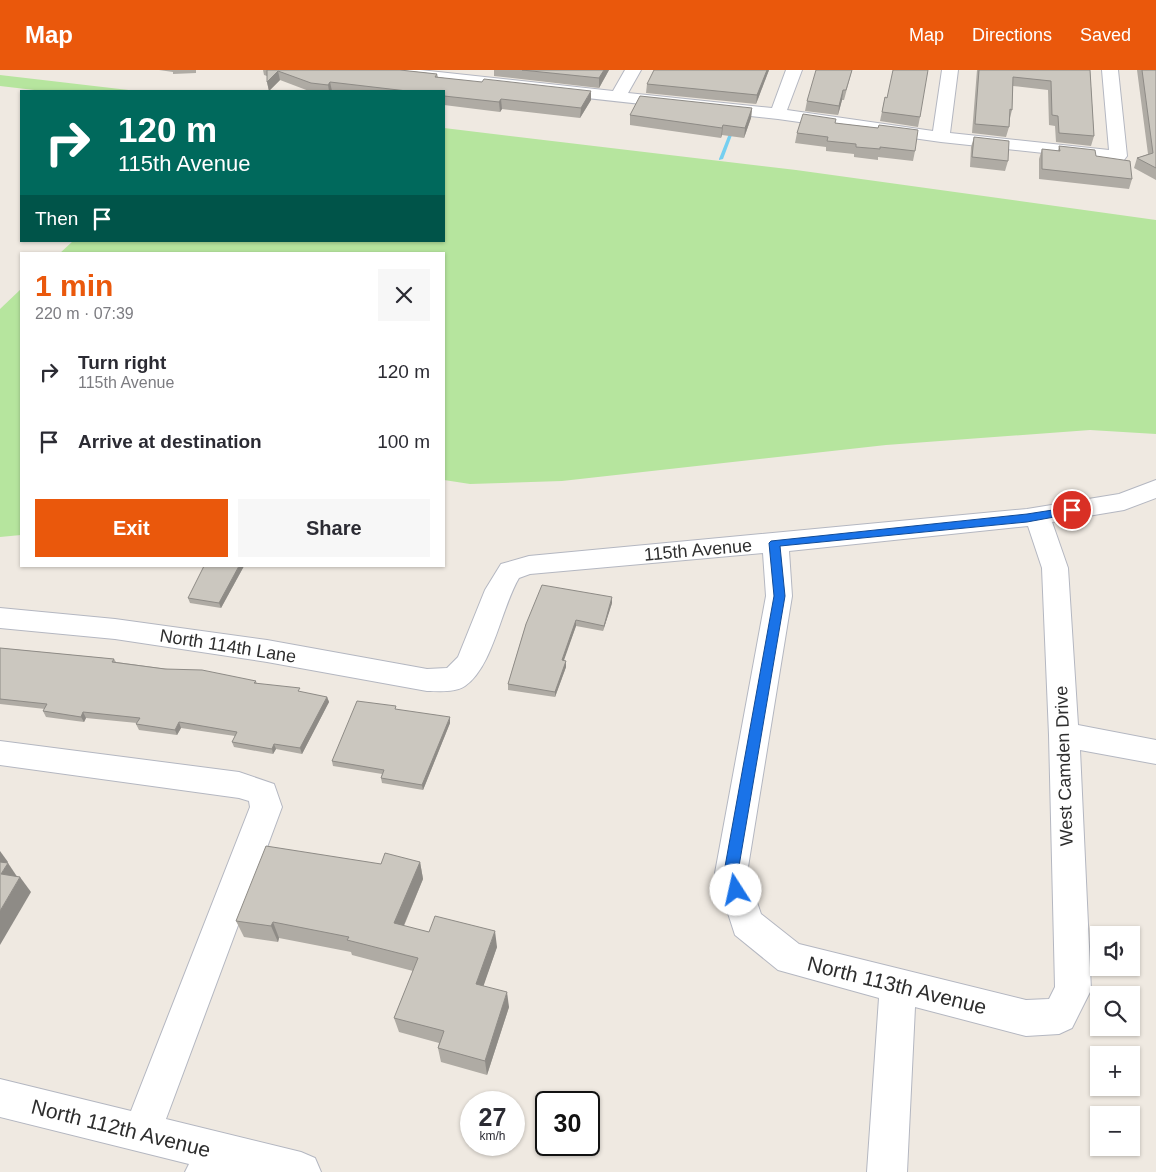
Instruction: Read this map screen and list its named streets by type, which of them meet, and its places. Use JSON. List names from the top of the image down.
{
  "streets": {
    "street": [
      "115th Avenue",
      "North 114th Lane",
      "West Camden Drive",
      "North 113th Avenue",
      "North 112th Avenue"
    ]
  },
  "crossings": [
    ["115th Avenue", "North 114th Lane"],
    ["115th Avenue", "West Camden Drive"],
    ["115th Avenue", "North 113th Avenue"],
    ["West Camden Drive", "North 113th Avenue"]
  ],
  "page": {
    "header": "Map",
    "nav": ["Map", "Directions", "Saved"],
    "turn": ["120 m", "115th Avenue"],
    "then": "Then",
    "heading": ["1 min", "220 m · 07:39"],
    "list": [
      {
        "name": "Turn right",
        "note": "115th Avenue",
        "value": "120 m"
      },
      {
        "name": "Arrive at destination",
        "value": "100 m"
      }
    ],
    "buttons": ["Exit", "Share"],
    "map_buttons": ["+", "−"],
    "speed": "27 km/h",
    "limit": "30"
  }
}
